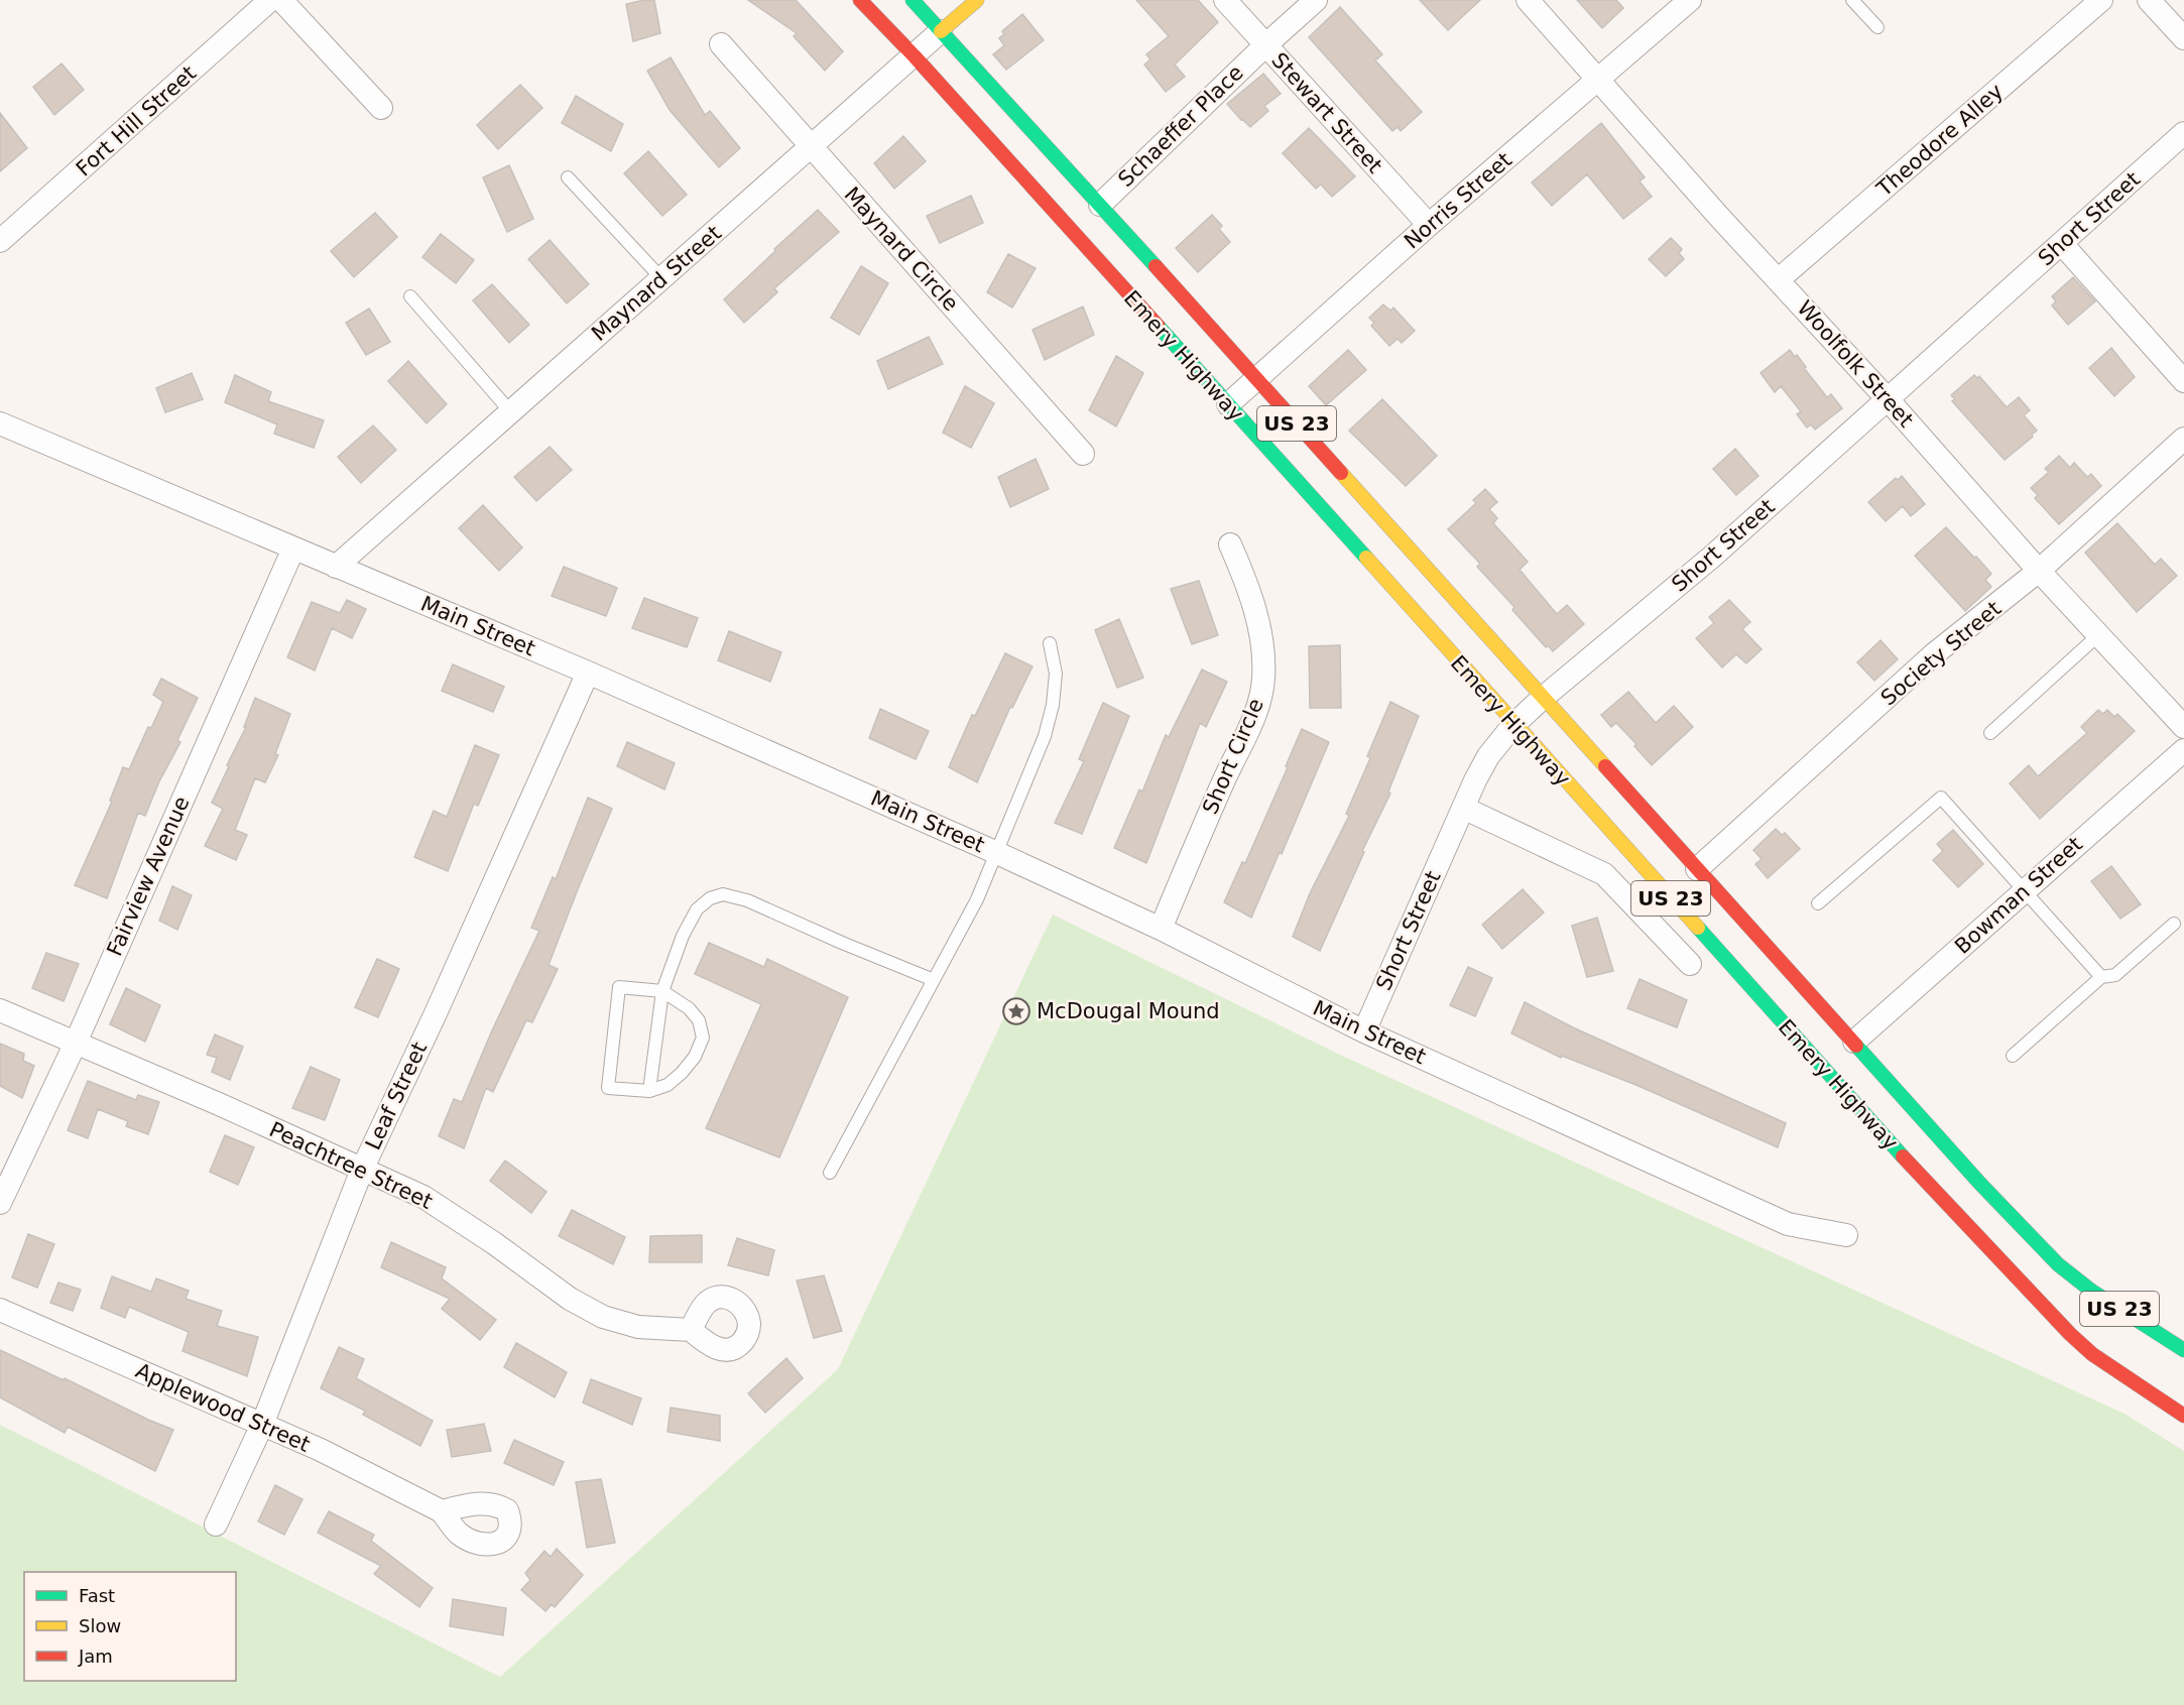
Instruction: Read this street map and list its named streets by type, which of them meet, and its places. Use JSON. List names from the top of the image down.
{
  "streets": {
    "main road": ["Maynard Street", "Emery Highway", "US 23"],
    "street": [
      "Stewart Street",
      "Fort Hill Street",
      "Schaeffer Place",
      "Theodore Alley",
      "Norris Street",
      "Short Street",
      "Maynard Circle",
      "Woolfolk Street",
      "Main Street",
      "Society Street",
      "Short Circle",
      "Fairview Avenue",
      "Bowman Street",
      "Leaf Street",
      "Peachtree Street",
      "Applewood Street"
    ]
  },
  "crossings": [
    ["Stewart Street", "Schaeffer Place"],
    ["Stewart Street", "Norris Street"],
    ["Schaeffer Place", "Emery Highway"],
    ["Theodore Alley", "Woolfolk Street"],
    ["Norris Street", "Emery Highway"],
    ["Norris Street", "Woolfolk Street"],
    ["Short Street", "Emery Highway"],
    ["Short Street", "Woolfolk Street"],
    ["Short Street", "Main Street"],
    ["Maynard Circle", "Maynard Street"],
    ["Maynard Street", "Emery Highway"],
    ["Maynard Street", "Main Street"],
    ["Emery Highway", "Society Street"],
    ["Emery Highway", "Bowman Street"],
    ["Woolfolk Street", "Society Street"],
    ["Main Street", "Short Circle"],
    ["Main Street", "Fairview Avenue"],
    ["Main Street", "Leaf Street"],
    ["Fairview Avenue", "Peachtree Street"],
    ["Leaf Street", "Peachtree Street"],
    ["Leaf Street", "Applewood Street"]
  ],
  "places": {
    "place": ["McDougal Mound"]
  },
  "legend": ["Fast", "Slow", "Jam"]
}
